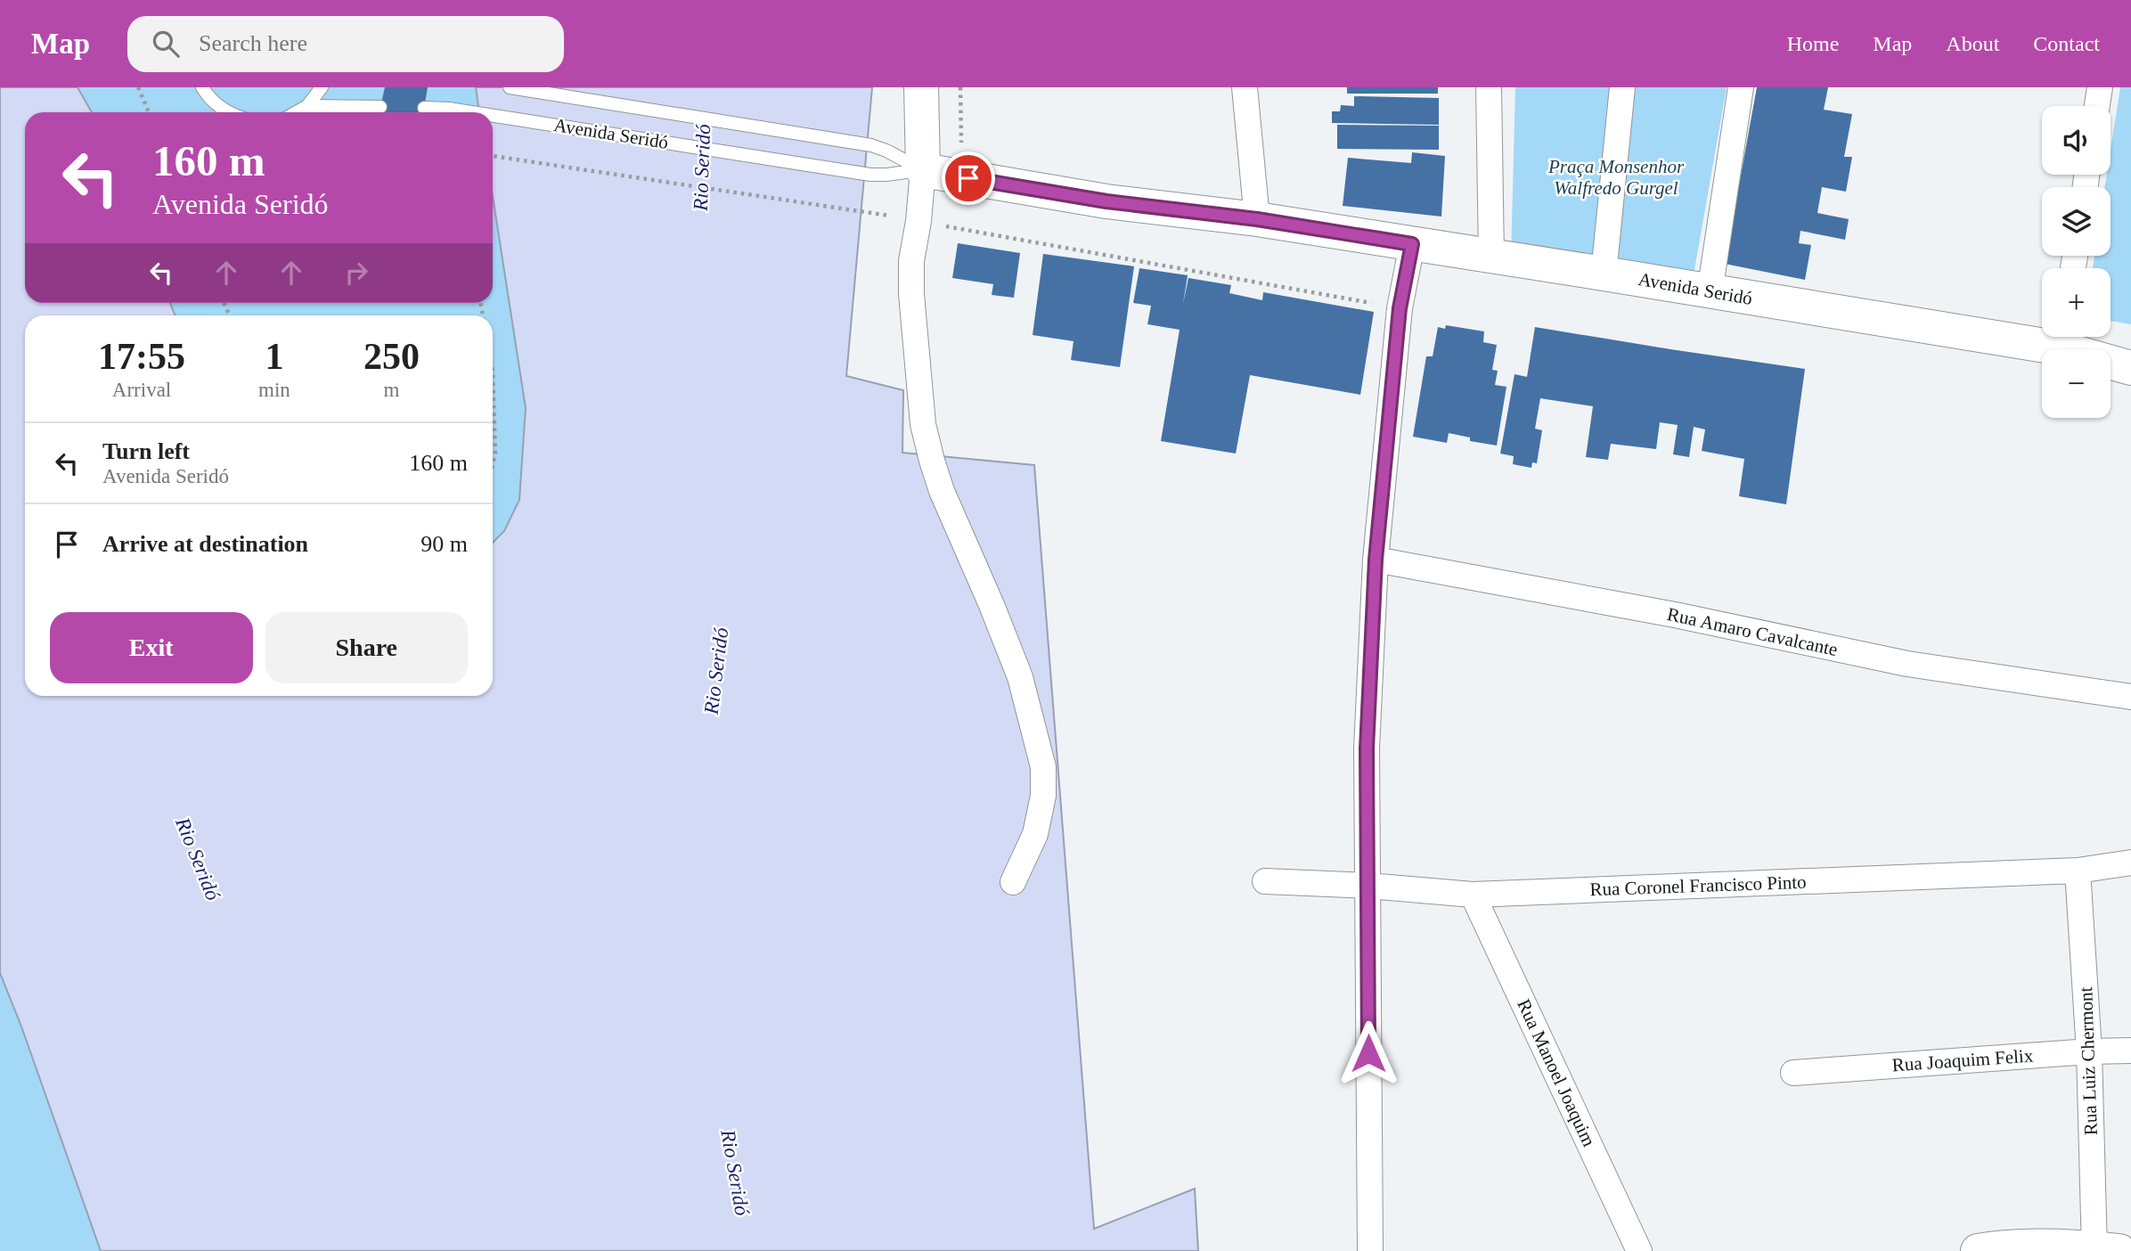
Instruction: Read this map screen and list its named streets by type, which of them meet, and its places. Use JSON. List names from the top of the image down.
{
  "streets": {
    "main road": ["Avenida Seridó"],
    "street": [
      "Rua Amaro Cavalcante",
      "Rua Coronel Francisco Pinto",
      "Rua Joaquim Felix",
      "Rua Luiz Chermont",
      "Rua Manoel Joaquim"
    ]
  },
  "crossings": [
    ["Rua Coronel Francisco Pinto", "Rua Luiz Chermont"],
    ["Rua Coronel Francisco Pinto", "Rua Manoel Joaquim"],
    ["Rua Joaquim Felix", "Rua Luiz Chermont"]
  ],
  "water": ["Rio Seridó"],
  "parks": ["Praça Monsenhor Walfredo Gurgel"],
  "page": {
    "header": "Map",
    "search": "Search here",
    "nav": [
      "Home",
      "Map",
      "About",
      "Contact"
    ],
    "map_buttons": ["+", "−"],
    "turn": ["160 m", "Avenida Seridó"],
    "eta": [
      "17:55",
      "Arrival",
      "1",
      "min",
      "250",
      "m"
    ],
    "list": [
      {
        "name": "Turn left",
        "note": "Avenida Seridó",
        "value": "160 m"
      },
      {
        "name": "Arrive at destination",
        "value": "90 m"
      }
    ],
    "buttons": ["Exit", "Share"]
  }
}
